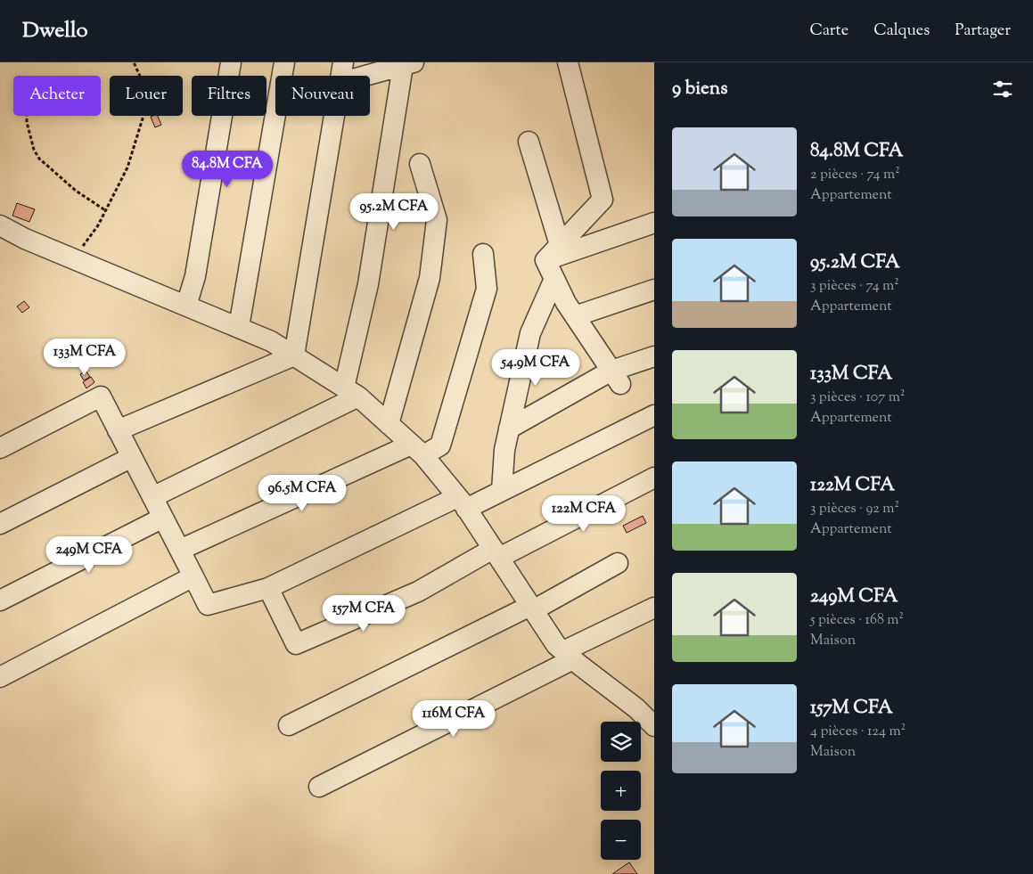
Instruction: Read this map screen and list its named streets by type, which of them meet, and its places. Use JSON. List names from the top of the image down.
{
  "page": {
    "header": "Dwello",
    "nav": ["Carte", "Calques", "Partager"],
    "heading": "9 biens",
    "chip": [
      "Acheter",
      "Louer",
      "Filtres",
      "Nouveau"
    ],
    "list": [
      {
        "name": "84.8M CFA",
        "note": "2 pièces · 74 m² · Appartement"
      },
      {
        "name": "95.2M CFA",
        "note": "3 pièces · 74 m² · Appartement"
      },
      {
        "name": "133M CFA",
        "note": "3 pièces · 107 m² · Appartement"
      },
      {
        "name": "122M CFA",
        "note": "3 pièces · 92 m² · Appartement"
      },
      {
        "name": "249M CFA",
        "note": "5 pièces · 168 m² · Maison"
      },
      {
        "name": "157M CFA",
        "note": "4 pièces · 124 m² · Maison"
      }
    ],
    "price": [
      "84.8M CFA",
      "95.2M CFA",
      "133M CFA",
      "54.9M CFA",
      "96.5M CFA",
      "122M CFA",
      "249M CFA",
      "157M CFA",
      "116M CFA"
    ],
    "map_buttons": ["+", "−"]
  }
}
